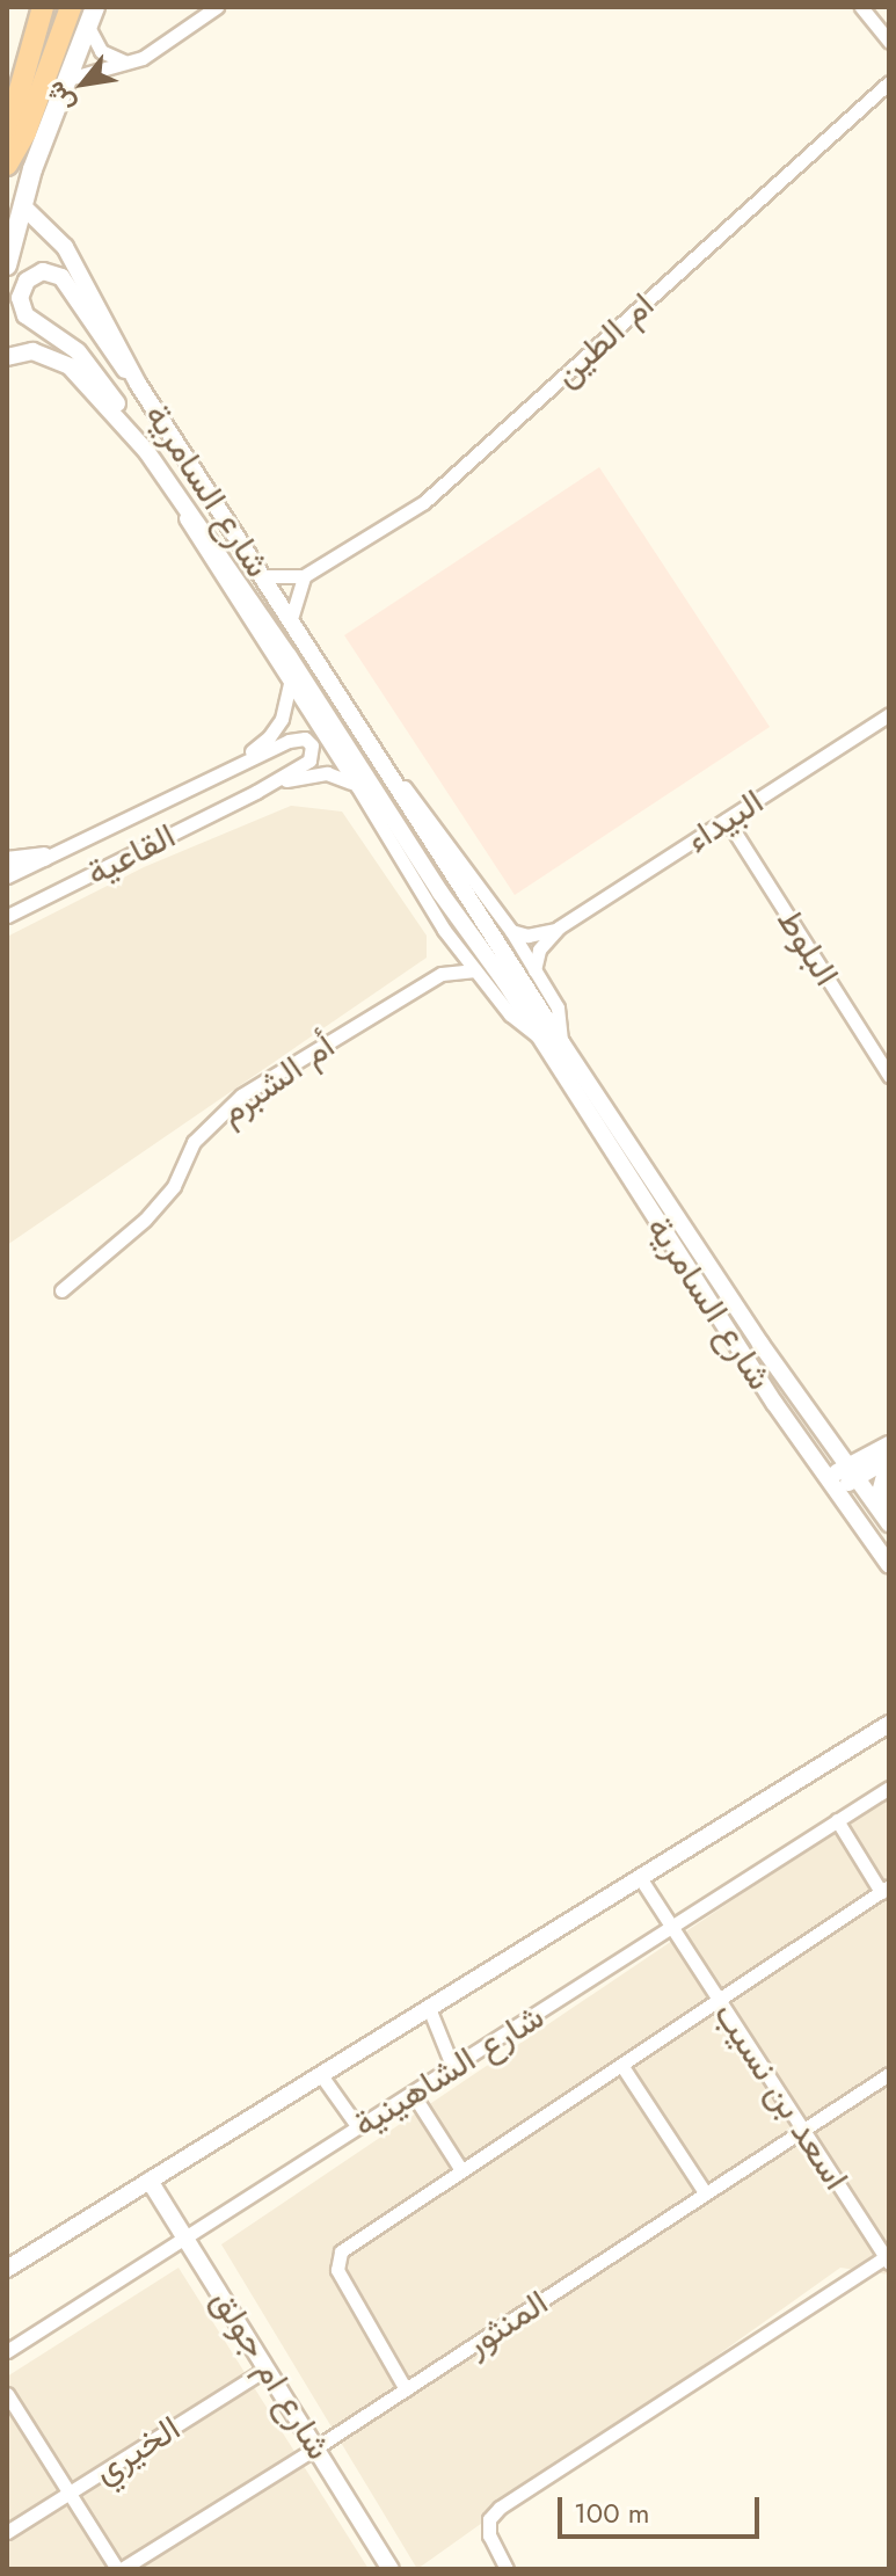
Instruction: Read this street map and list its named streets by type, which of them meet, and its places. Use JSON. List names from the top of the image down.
{
  "streets": {
    "street": [
      "ام الطين",
      "شارع السامرية",
      "البيداء",
      "القاعية",
      "البلوط",
      "أم الشبرم",
      "شارع الشاهينية",
      "اسعد بن نسيب",
      "المنثور",
      "شارع ام جولق",
      "الخيري"
    ]
  },
  "crossings": [
    ["شارع السامرية", "البيداء"],
    ["شارع السامرية", "القاعية"],
    ["شارع السامرية", "أم الشبرم"],
    ["البيداء", "البلوط"],
    ["شارع الشاهينية", "اسعد بن نسيب"],
    ["شارع الشاهينية", "شارع ام جولق"],
    ["اسعد بن نسيب", "المنثور"],
    ["المنثور", "شارع ام جولق"],
    ["شارع ام جولق", "الخيري"]
  ],
  "scale_bar": "100 m",
  "north": "bottom left"
}
